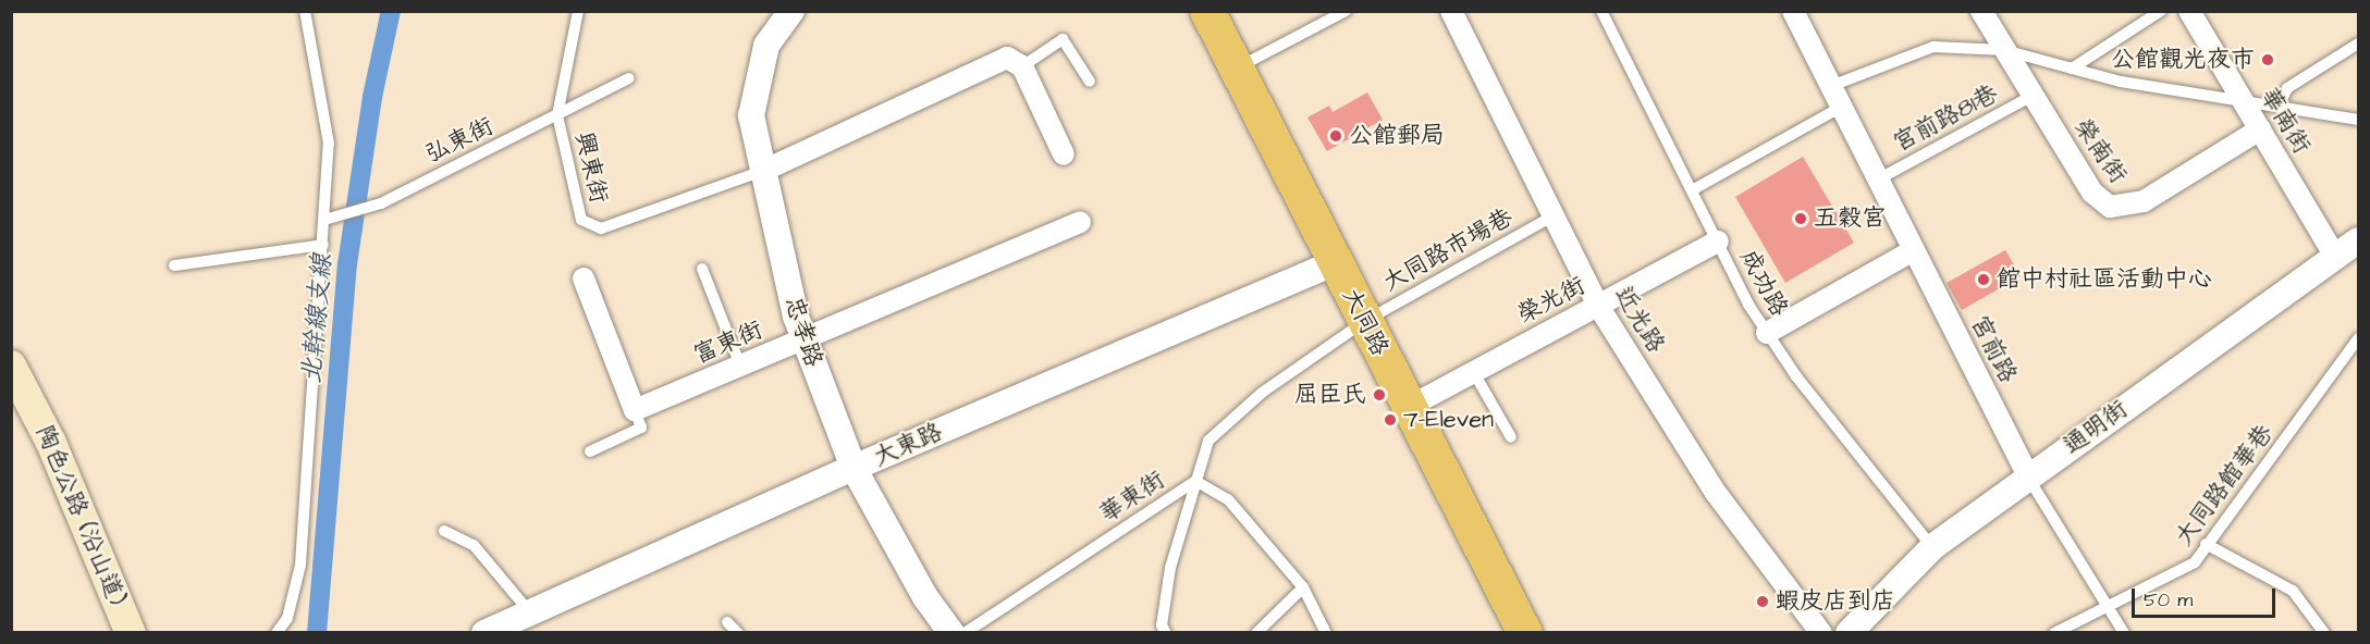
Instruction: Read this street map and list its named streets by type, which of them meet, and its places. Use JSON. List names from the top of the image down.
{
  "streets": {
    "main road": ["大同路", "陶色公路 (沿山道)"],
    "street": [
      "華南街",
      "榮南街",
      "榮光街",
      "近光路",
      "忠孝路",
      "富東街",
      "宮前路",
      "通明街",
      "大東路"
    ],
    "lane": [
      "宮前路81巷",
      "弘東街",
      "興東街",
      "大同路市場巷",
      "成功路",
      "大同路館華巷",
      "華東街"
    ]
  },
  "crossings": [
    ["宮前路81巷", "榮南街"],
    ["宮前路81巷", "宮前路"],
    ["華南街", "榮南街"],
    ["華南街", "通明街"],
    ["弘東街", "興東街"],
    ["興東街", "忠孝路"],
    ["大同路市場巷", "近光路"],
    ["大同路市場巷", "大同路"],
    ["大同路市場巷", "華東街"],
    ["成功路", "榮光街"],
    ["成功路", "通明街"],
    ["榮光街", "近光路"],
    ["榮光街", "大同路"],
    ["大同路", "大東路"],
    ["忠孝路", "富東街"],
    ["忠孝路", "大東路"],
    ["宮前路", "通明街"],
    ["宮前路", "大同路館華巷"]
  ],
  "water": ["北幹線支線"],
  "places": [
    "公館觀光夜市",
    "公館郵局",
    "五穀宮",
    "館中村社區活動中心",
    "屈臣氏",
    "7-Eleven",
    "蝦皮店到店"
  ],
  "scale_bar": "50 m"
}
